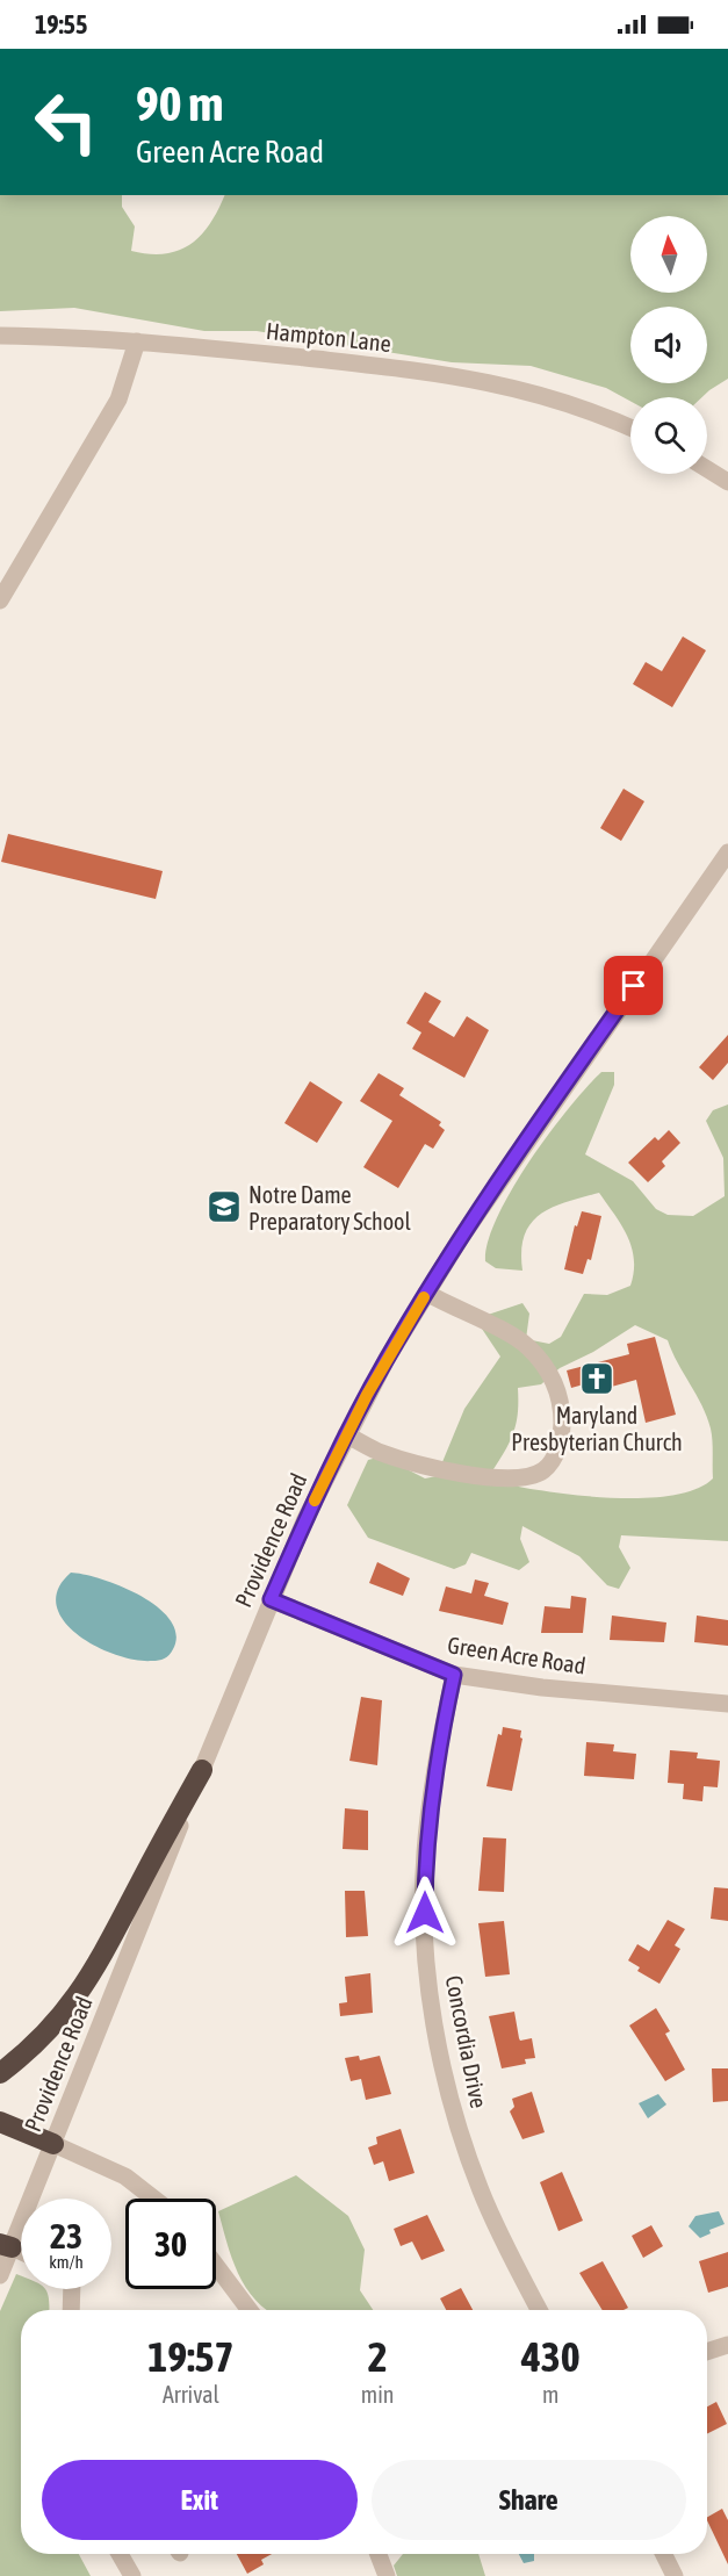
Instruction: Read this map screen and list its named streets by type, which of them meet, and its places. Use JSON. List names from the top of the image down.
{
  "streets": {
    "street": [
      "Hampton Lane",
      "Providence Road",
      "Green Acre Road",
      "Concordia Drive"
    ]
  },
  "crossings": [
    ["Providence Road", "Green Acre Road"],
    ["Green Acre Road", "Concordia Drive"]
  ],
  "places": {
    "school or university": ["Notre Dame Preparatory School"],
    "church": ["Maryland Presbyterian Church"]
  },
  "north": "top",
  "page": {
    "status": "19:55",
    "turn": ["90 m", "Green Acre Road"],
    "speed": "23 km/h",
    "limit": "30",
    "eta": [
      "19:57",
      "Arrival",
      "2",
      "min",
      "430",
      "m"
    ],
    "buttons": ["Exit", "Share"]
  }
}
